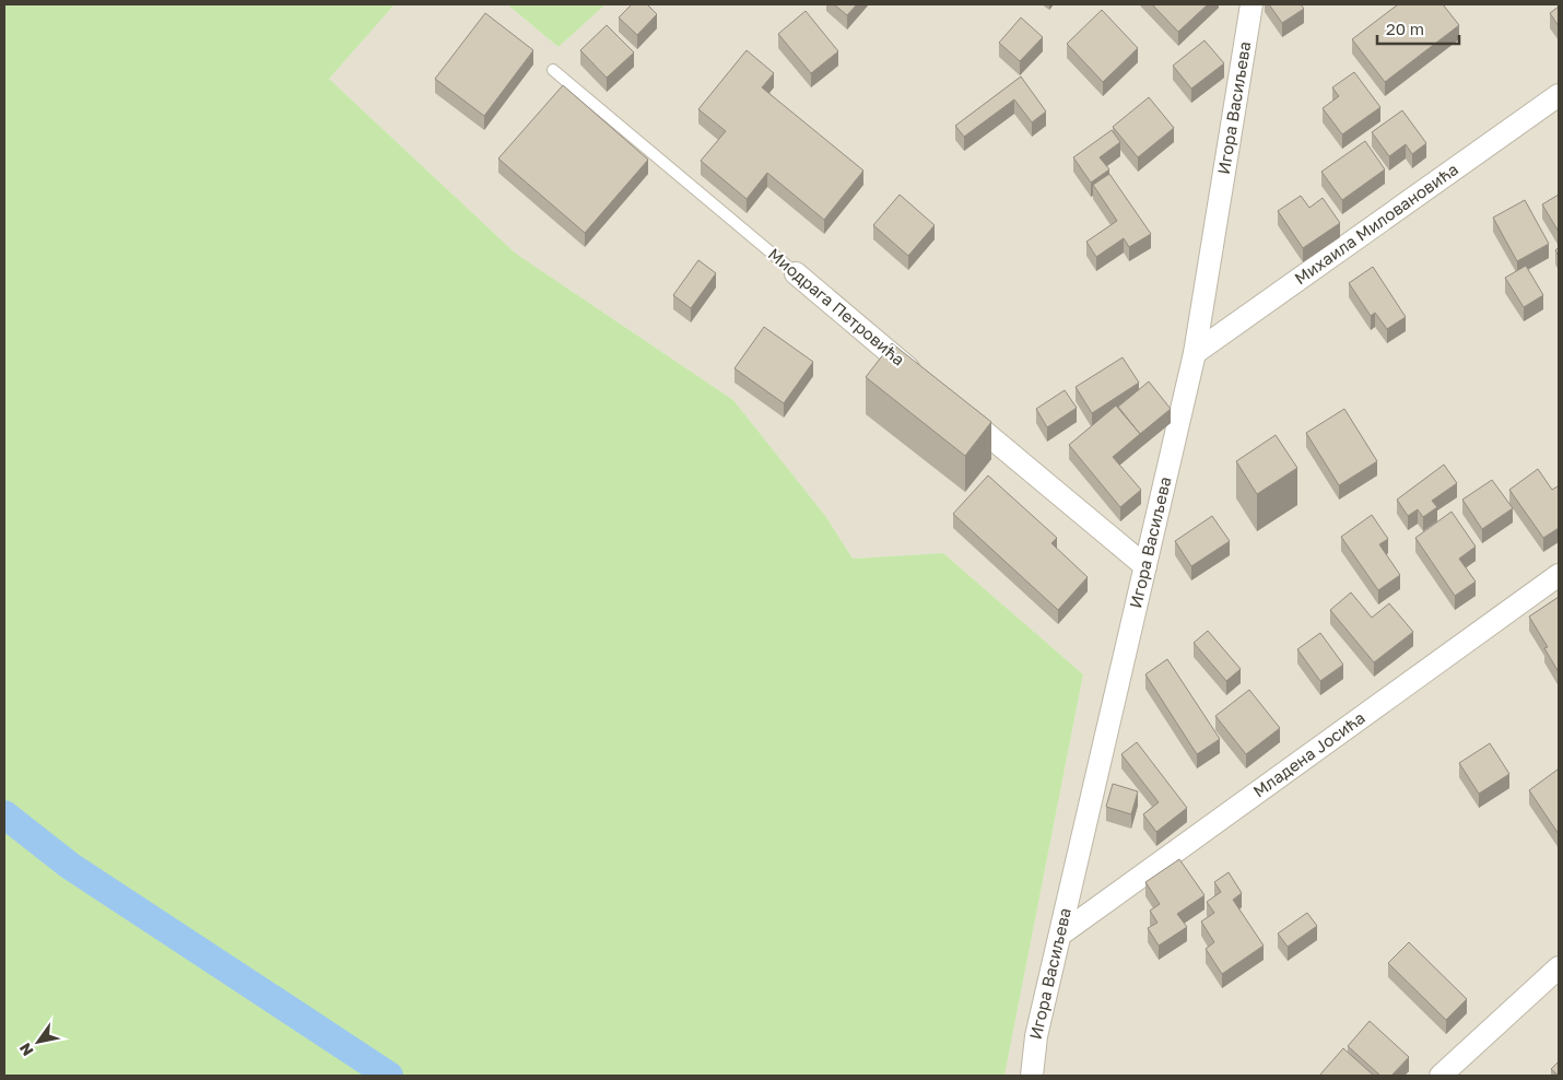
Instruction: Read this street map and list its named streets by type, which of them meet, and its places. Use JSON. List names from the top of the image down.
{
  "streets": {
    "street": [
      "Игора Васиљева",
      "Михаила Миловановића",
      "Миодрага Петровића",
      "Младена Јосића"
    ]
  },
  "crossings": [
    ["Игора Васиљева", "Михаила Миловановића"],
    ["Игора Васиљева", "Младена Јосића"]
  ],
  "scale_bar": "20 m",
  "north": "bottom left"
}
